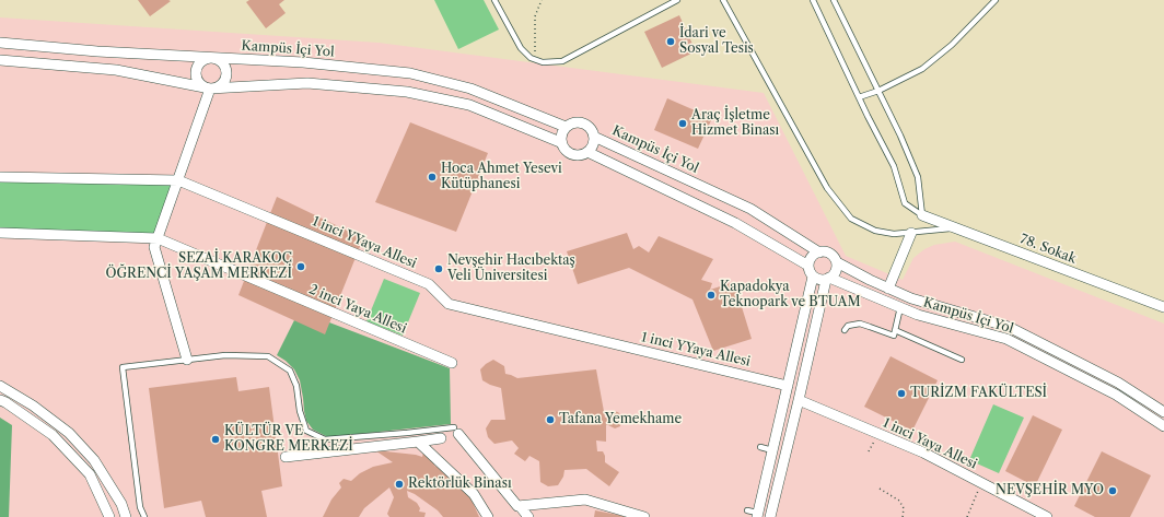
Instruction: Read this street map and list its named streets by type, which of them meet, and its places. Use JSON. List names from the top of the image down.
{
  "streets": {
    "street": [
      "Kampüs İçi Yol",
      "1 inci YYaya Allesi",
      "78. Sokak",
      "2 inci Yaya Allesi",
      "1 inci Yaya Allesi"
    ]
  },
  "places": [
    "İdari ve Sosyal Tesis",
    "Araç İşletme Hizmet Binası",
    "Hoca Ahmet Yesevi Kütüphanesi",
    "SEZAİ KARAKOÇ ÖĞRENCİ YAŞAM MERKEZİ",
    "Nevşehir Hacıbektaş Veli Üniversitesi",
    "Kapadokya Teknopark ve BTUAM",
    "TURİZM FAKÜLTESİ",
    "Tafana Yemekhame",
    "KÜLTÜR VE KONGRE MERKEZİ",
    "Rektörlük Binası",
    "NEVŞEHİR MYO"
  ]
}
